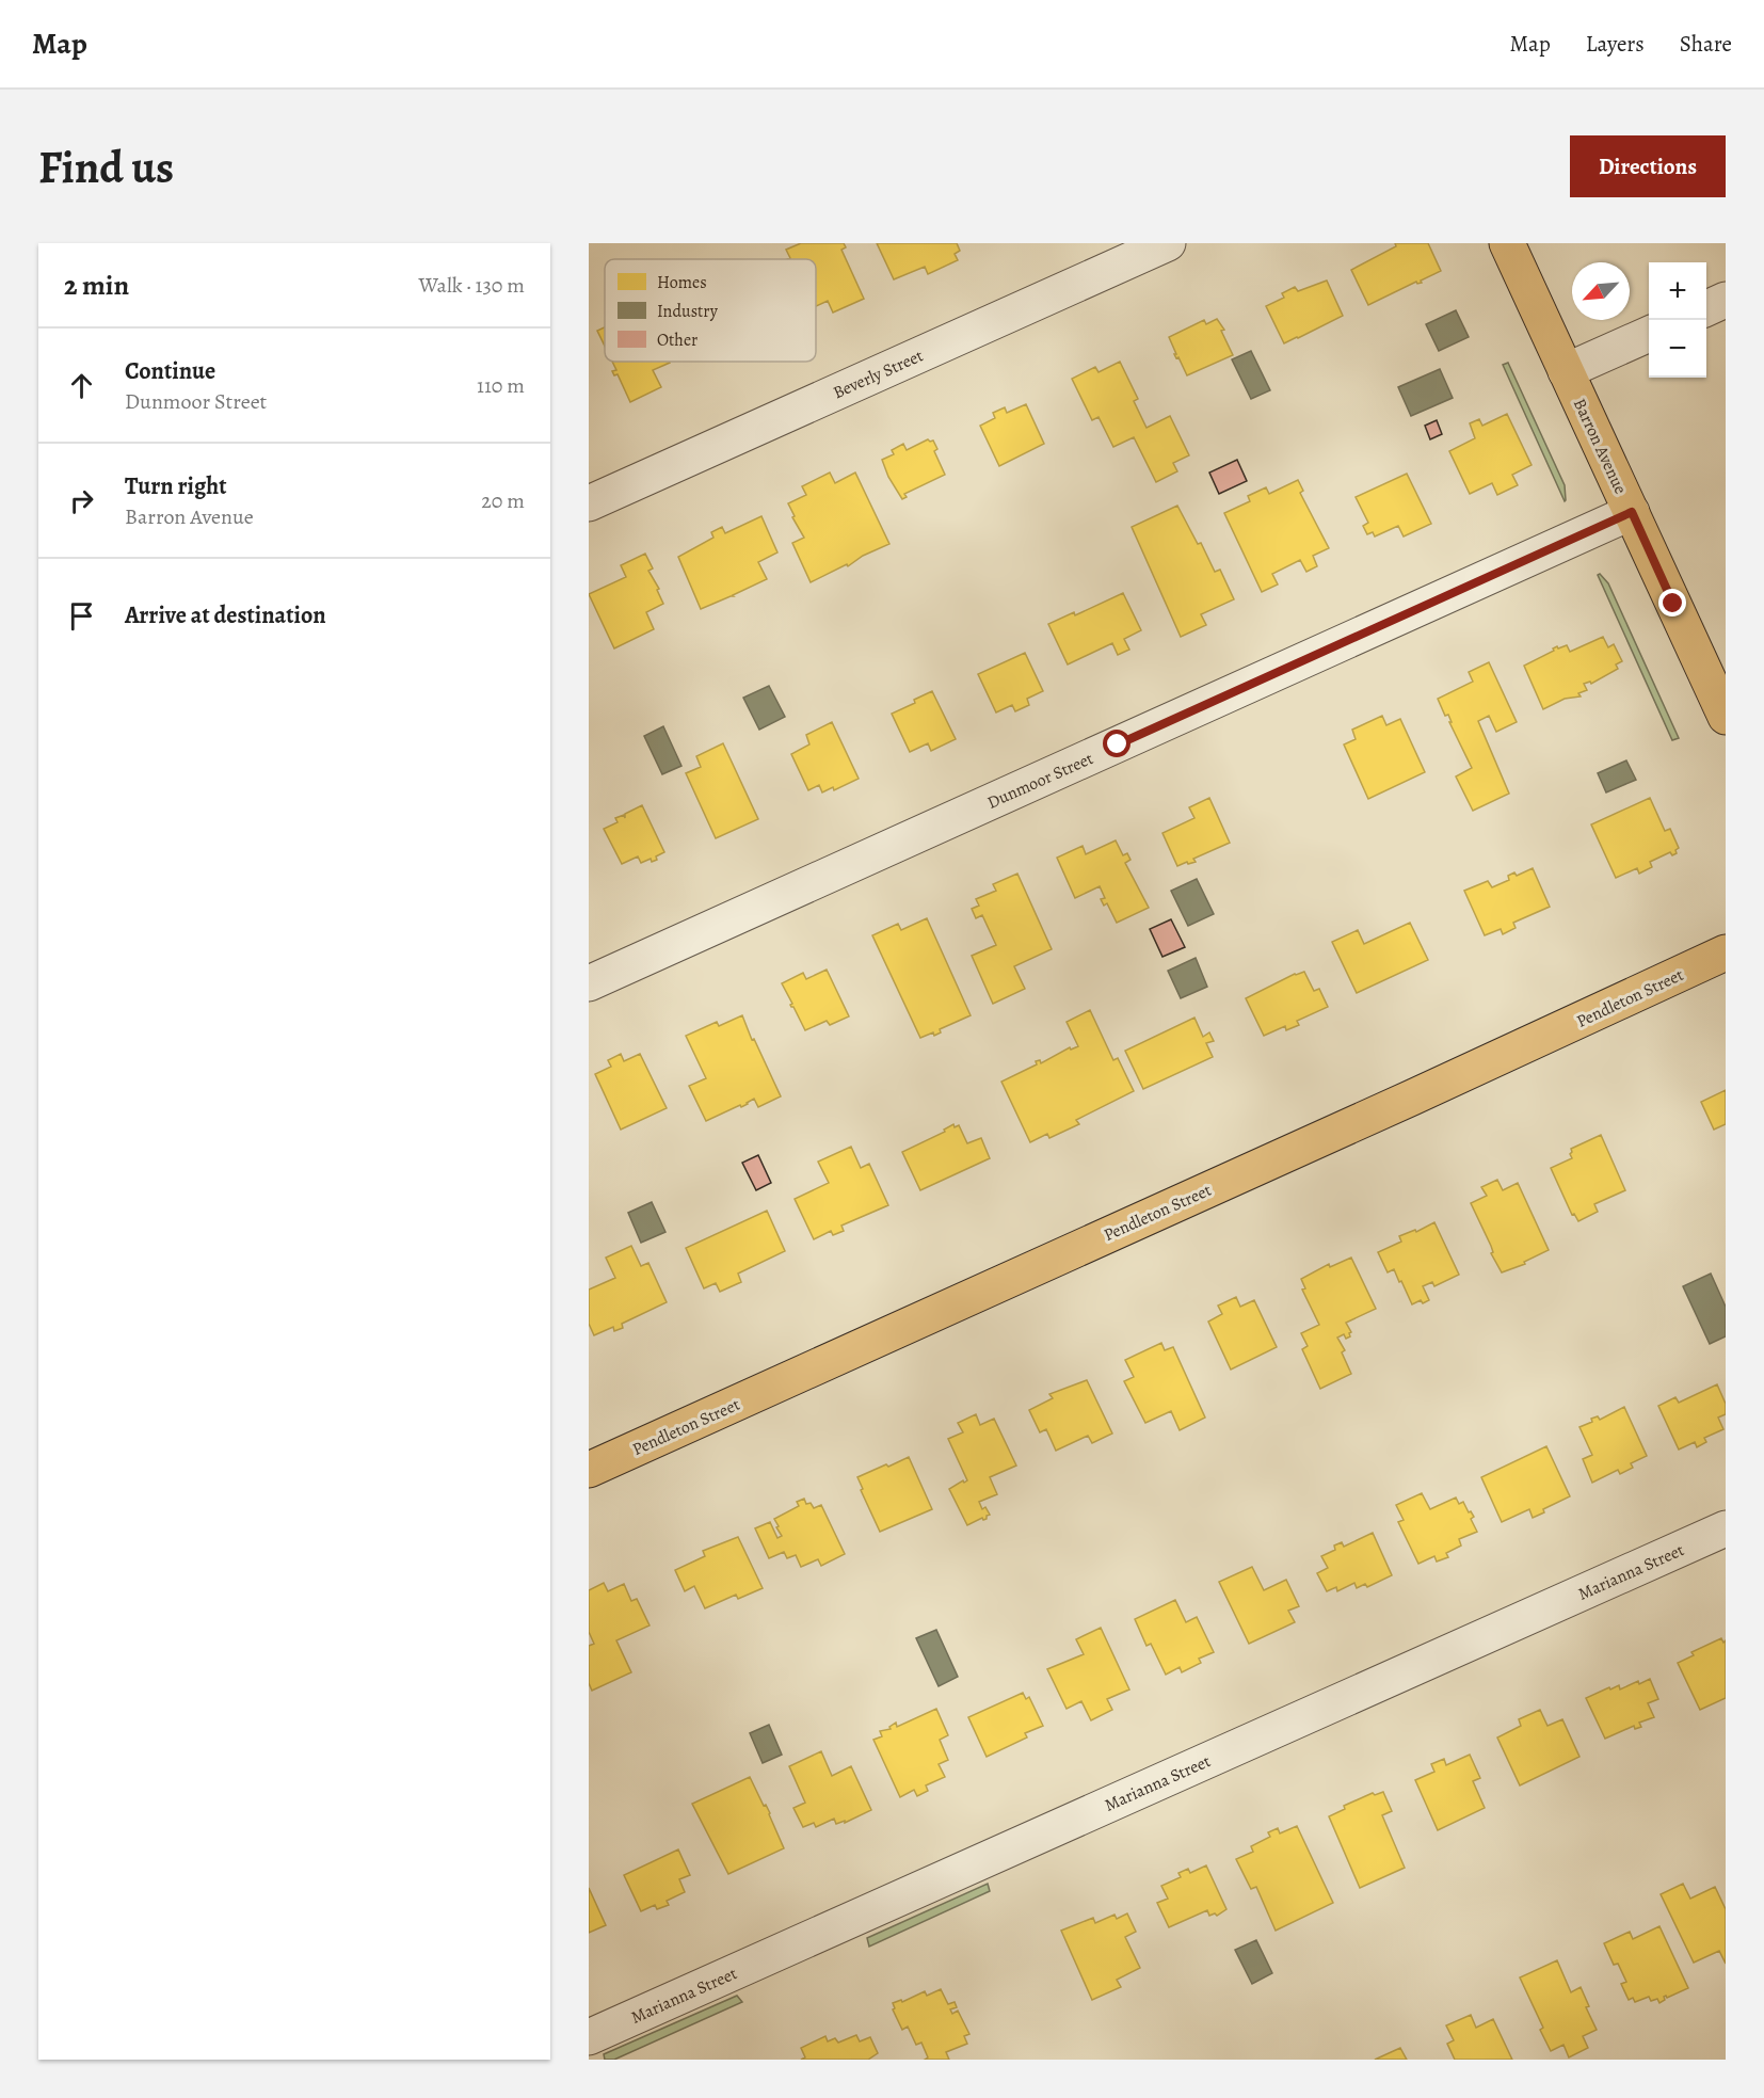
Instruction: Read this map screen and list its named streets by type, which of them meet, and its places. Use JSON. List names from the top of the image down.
{
  "streets": {
    "main road": ["Barron Avenue", "Pendleton Street"],
    "street": ["Beverly Street", "Dunmoor Street", "Marianna Street"]
  },
  "crossings": [
    ["Barron Avenue", "Dunmoor Street"]
  ],
  "legend": ["Homes", "Industry", "Other"],
  "north": "bottom left",
  "page": {
    "header": "Map",
    "nav": ["Map", "Layers", "Share"],
    "buttons": "Directions",
    "title": "Find us",
    "heading": ["2 min", "Walk · 130 m"],
    "map_buttons": ["+", "−"],
    "list": [
      ["Continue", "Dunmoor Street", "110 m"],
      ["Turn right", "Barron Avenue", "20 m"],
      "Arrive at destination"
    ]
  }
}
